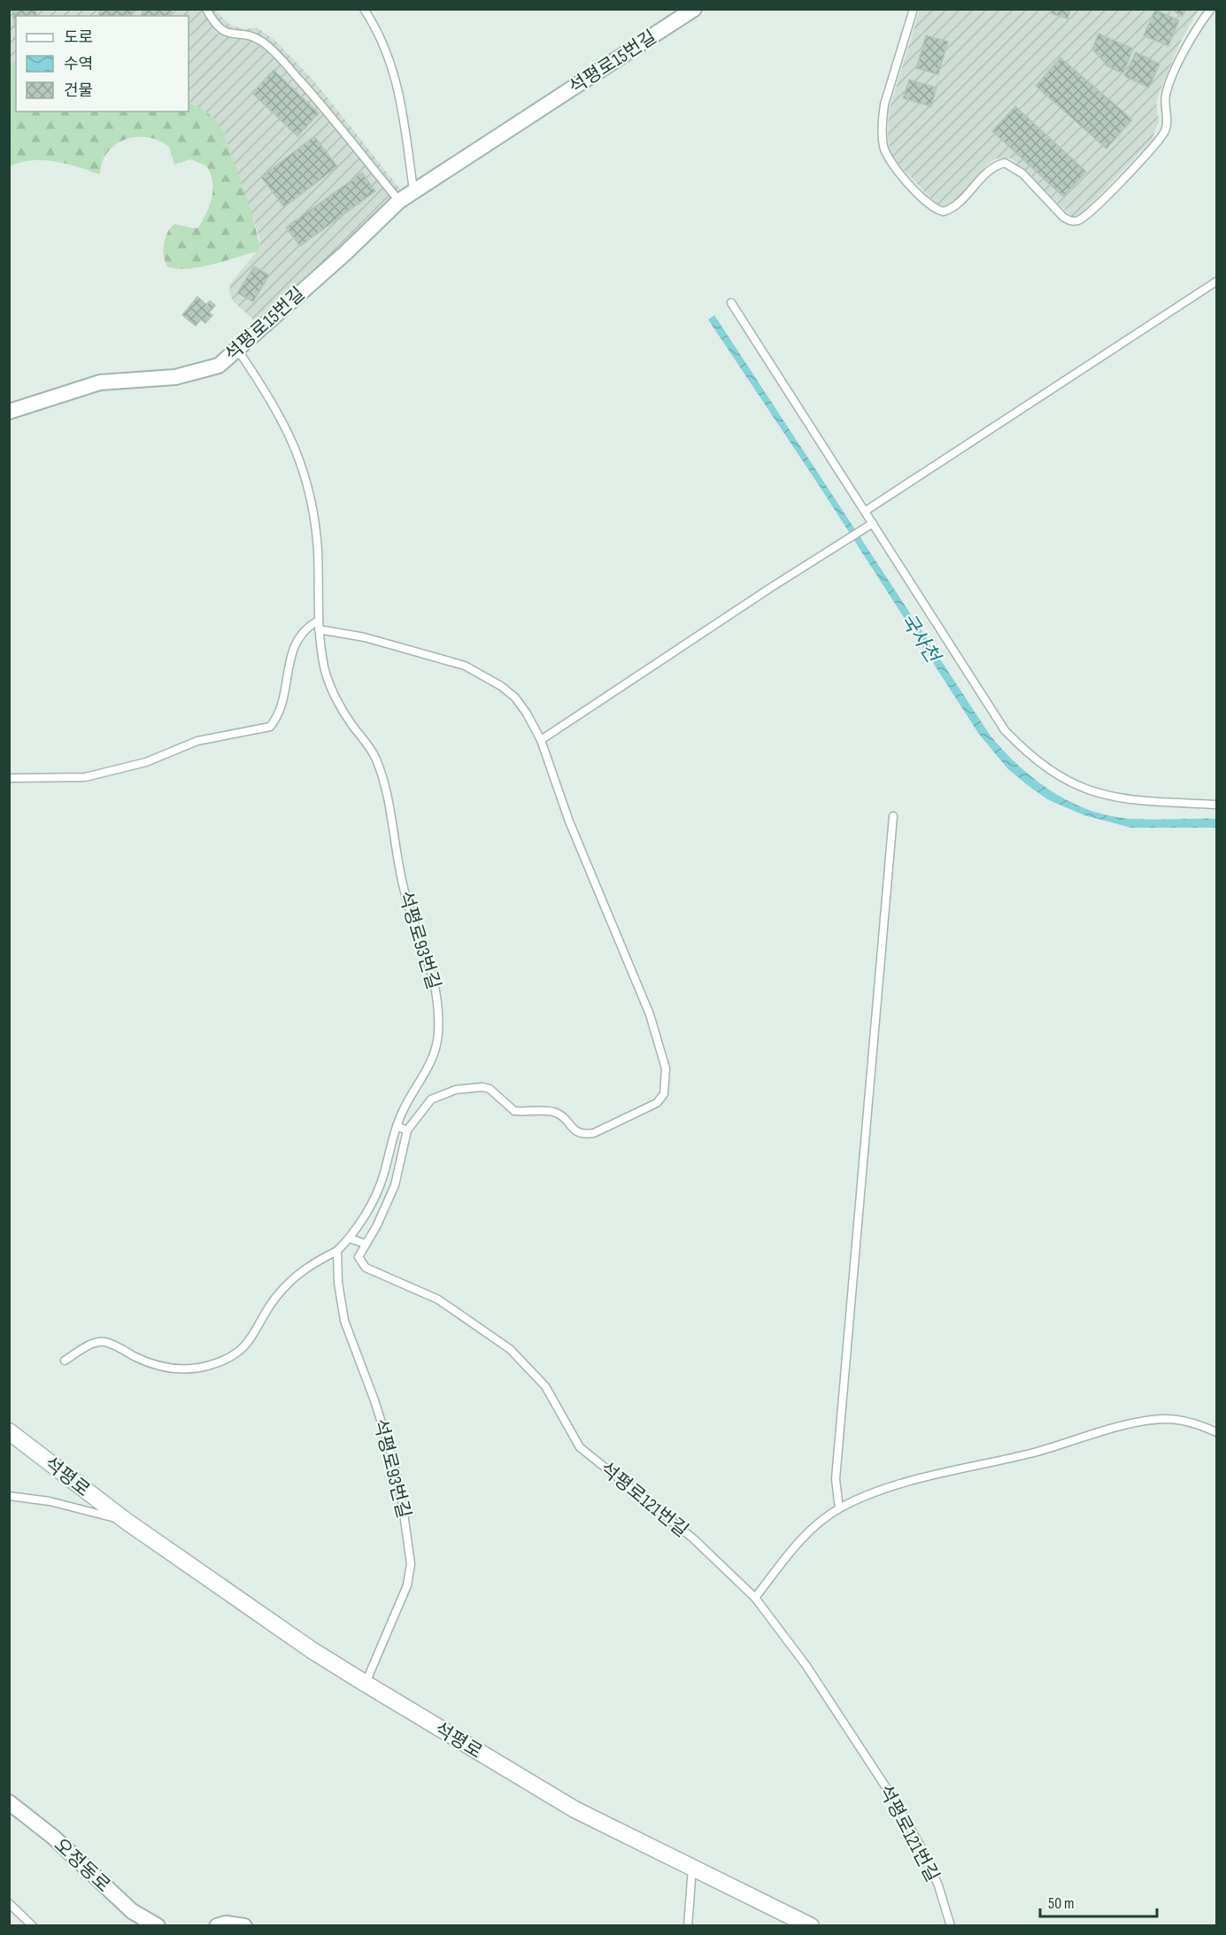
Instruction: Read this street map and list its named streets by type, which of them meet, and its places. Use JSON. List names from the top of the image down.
{
  "streets": {
    "street": ["석평로15번길", "석평로", "오정동로"],
    "lane": ["석평로93번길", "석평로121번길"]
  },
  "crossings": [
    ["석평로15번길", "석평로93번길"],
    ["석평로93번길", "석평로"]
  ],
  "water": ["국사천"],
  "legend": ["도로", "수역", "건물"],
  "scale_bar": "50 m"
}
